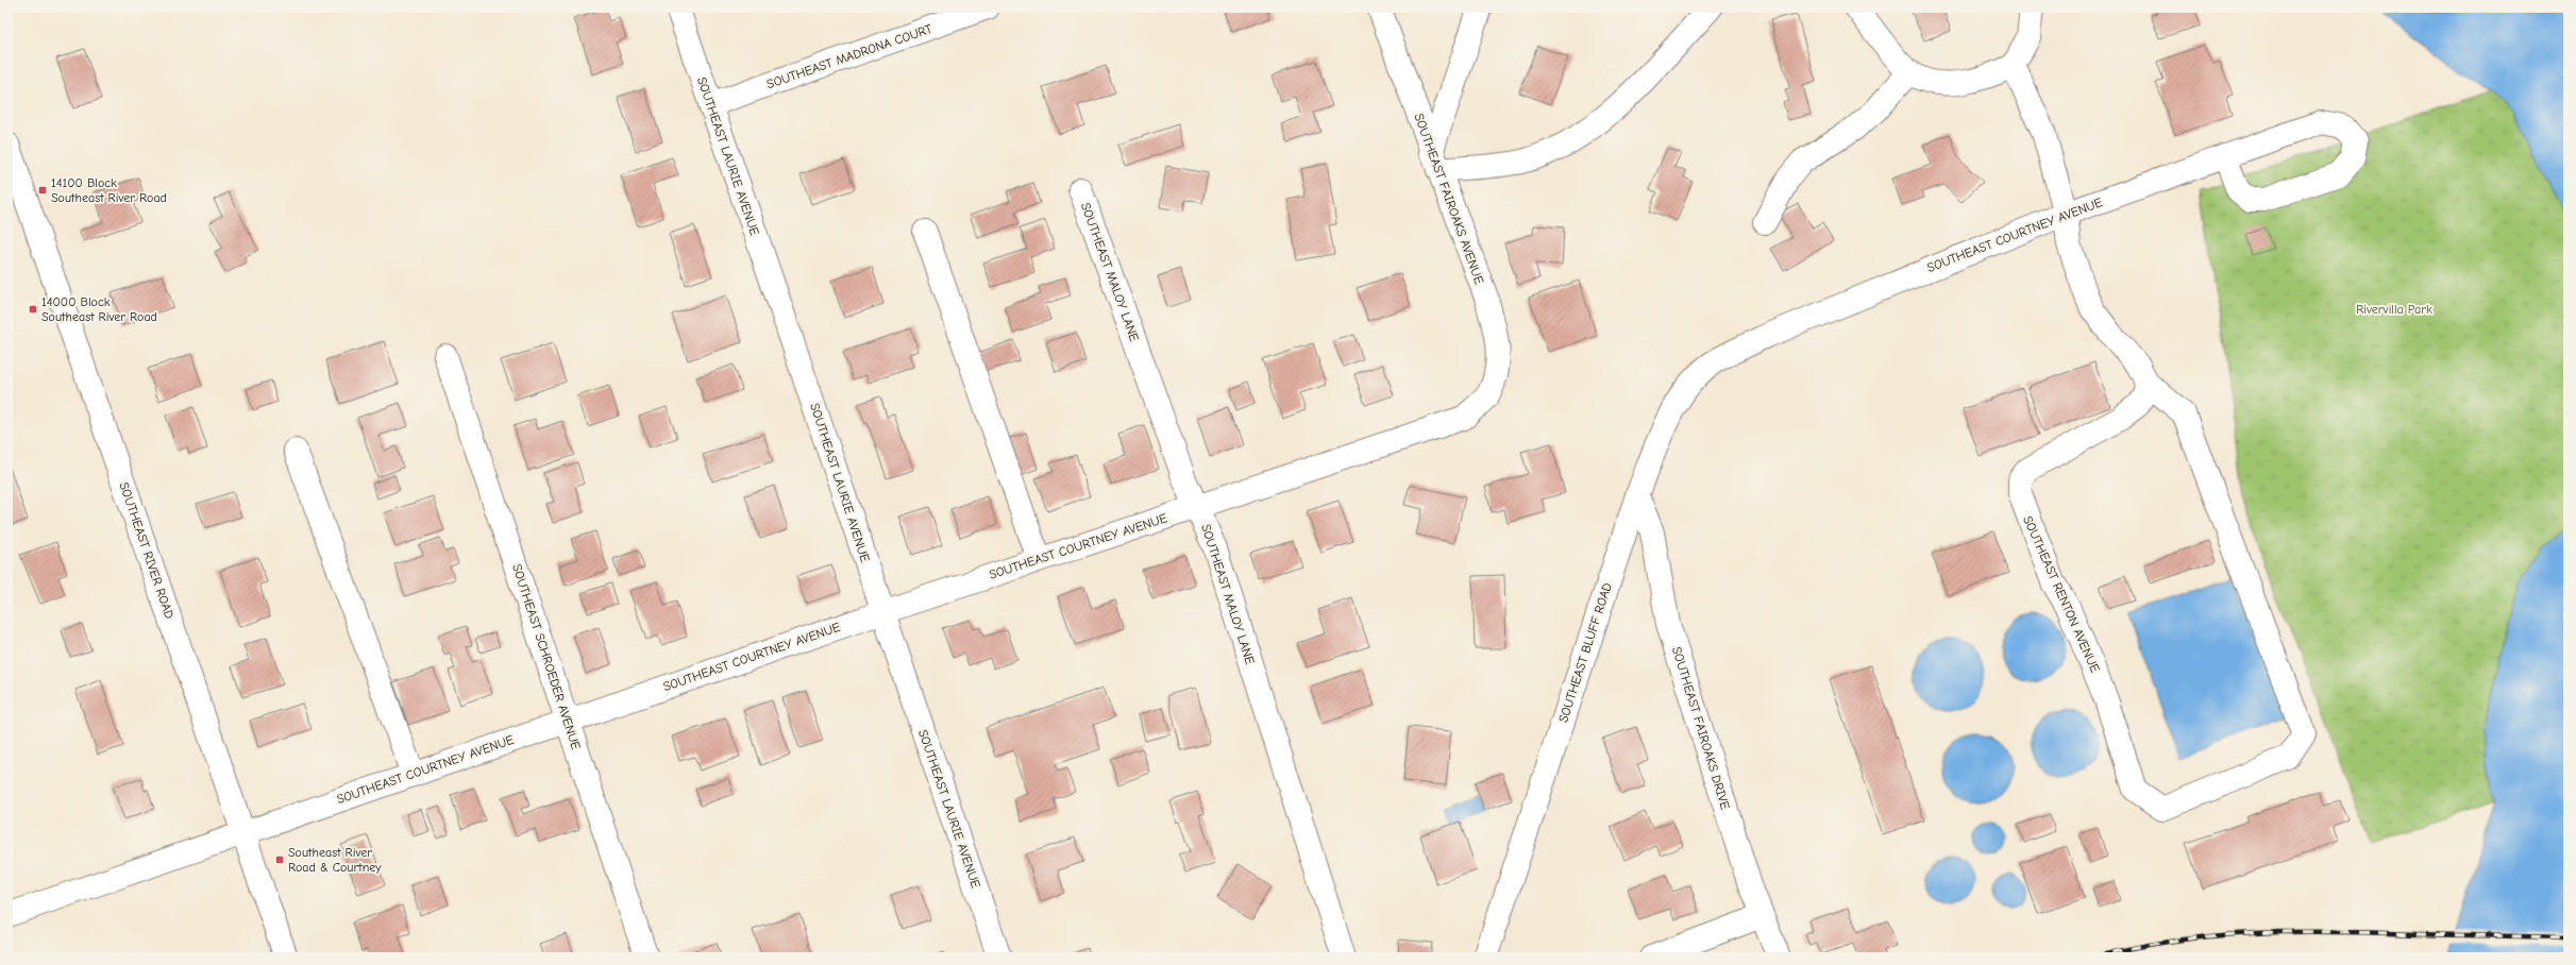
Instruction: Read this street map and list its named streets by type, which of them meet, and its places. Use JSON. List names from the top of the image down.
{
  "streets": {
    "street": [
      "SOUTHEAST MADRONA COURT",
      "SOUTHEAST LAURIE AVENUE",
      "SOUTHEAST FAIROAKS AVENUE",
      "SOUTHEAST COURTNEY AVENUE",
      "SOUTHEAST MALOY LANE",
      "SOUTHEAST RIVER ROAD",
      "SOUTHEAST RENTON AVENUE",
      "SOUTHEAST BLUFF ROAD",
      "SOUTHEAST SCHROEDER AVENUE",
      "SOUTHEAST FAIROAKS DRIVE"
    ]
  },
  "crossings": [
    ["SOUTHEAST MADRONA COURT", "SOUTHEAST LAURIE AVENUE"],
    ["SOUTHEAST LAURIE AVENUE", "SOUTHEAST COURTNEY AVENUE"],
    ["SOUTHEAST FAIROAKS AVENUE", "SOUTHEAST COURTNEY AVENUE"],
    ["SOUTHEAST COURTNEY AVENUE", "SOUTHEAST MALOY LANE"],
    ["SOUTHEAST COURTNEY AVENUE", "SOUTHEAST RIVER ROAD"],
    ["SOUTHEAST COURTNEY AVENUE", "SOUTHEAST BLUFF ROAD"],
    ["SOUTHEAST COURTNEY AVENUE", "SOUTHEAST SCHROEDER AVENUE"],
    ["SOUTHEAST BLUFF ROAD", "SOUTHEAST FAIROAKS DRIVE"]
  ],
  "parks": ["Rivervilla Park"],
  "places": {
    "transit": ["14100 Block Southeast River Road", "14000 Block Southeast River Road", "Southeast River Road & Courtney"]
  }
}
